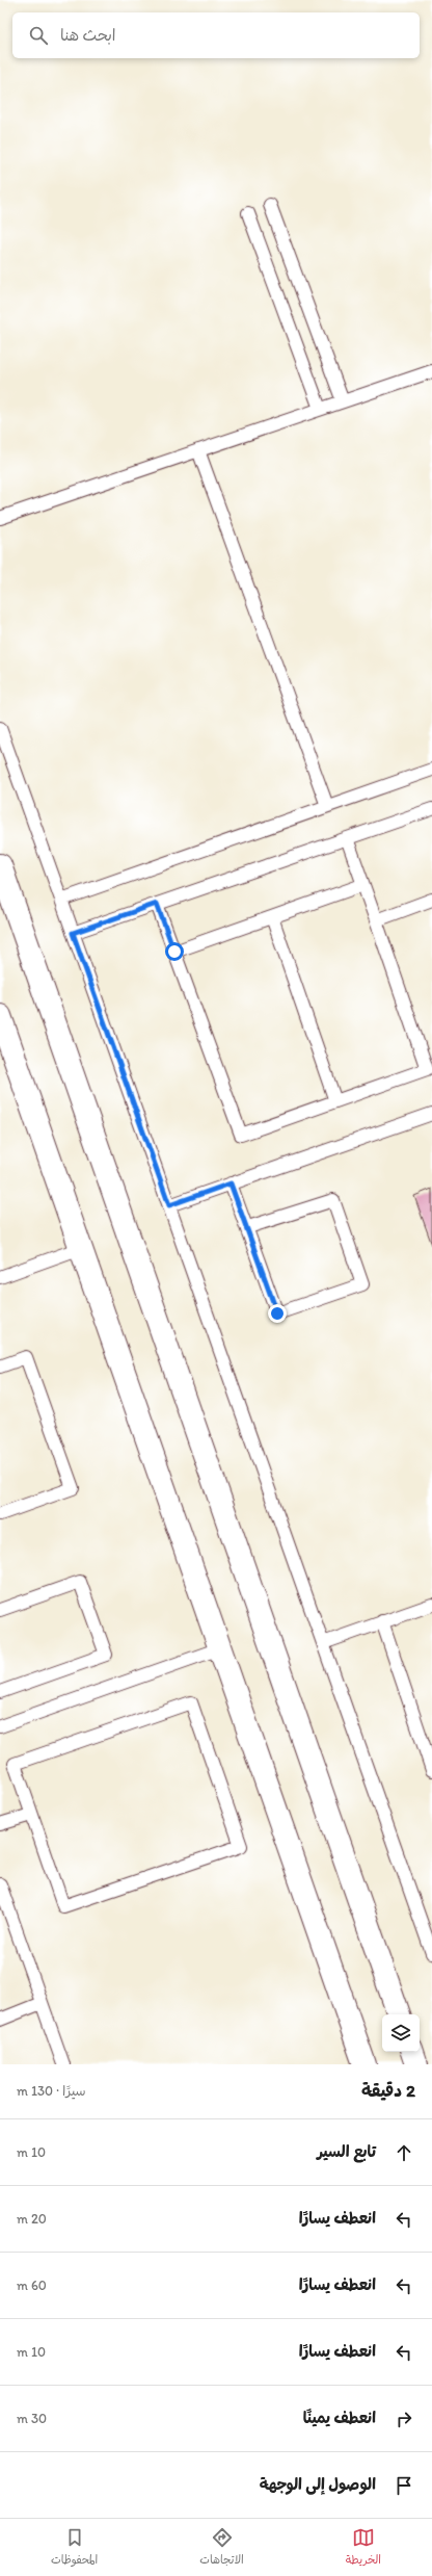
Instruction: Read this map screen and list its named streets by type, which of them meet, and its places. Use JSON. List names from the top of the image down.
{
  "page": {
    "search": "ابحث هنا",
    "heading": ["2 دقيقة", "سيرًا · 130 m"],
    "list": [
      ["تابع السير", "10 m"],
      ["انعطف يسارًا", "20 m"],
      ["انعطف يسارًا", "60 m"],
      ["انعطف يسارًا", "10 m"],
      ["انعطف يمينًا", "30 m"],
      "الوصول إلى الوجهة"
    ],
    "nav": ["الخريطة", "الاتجاهات", "المحفوظات"]
  }
}
